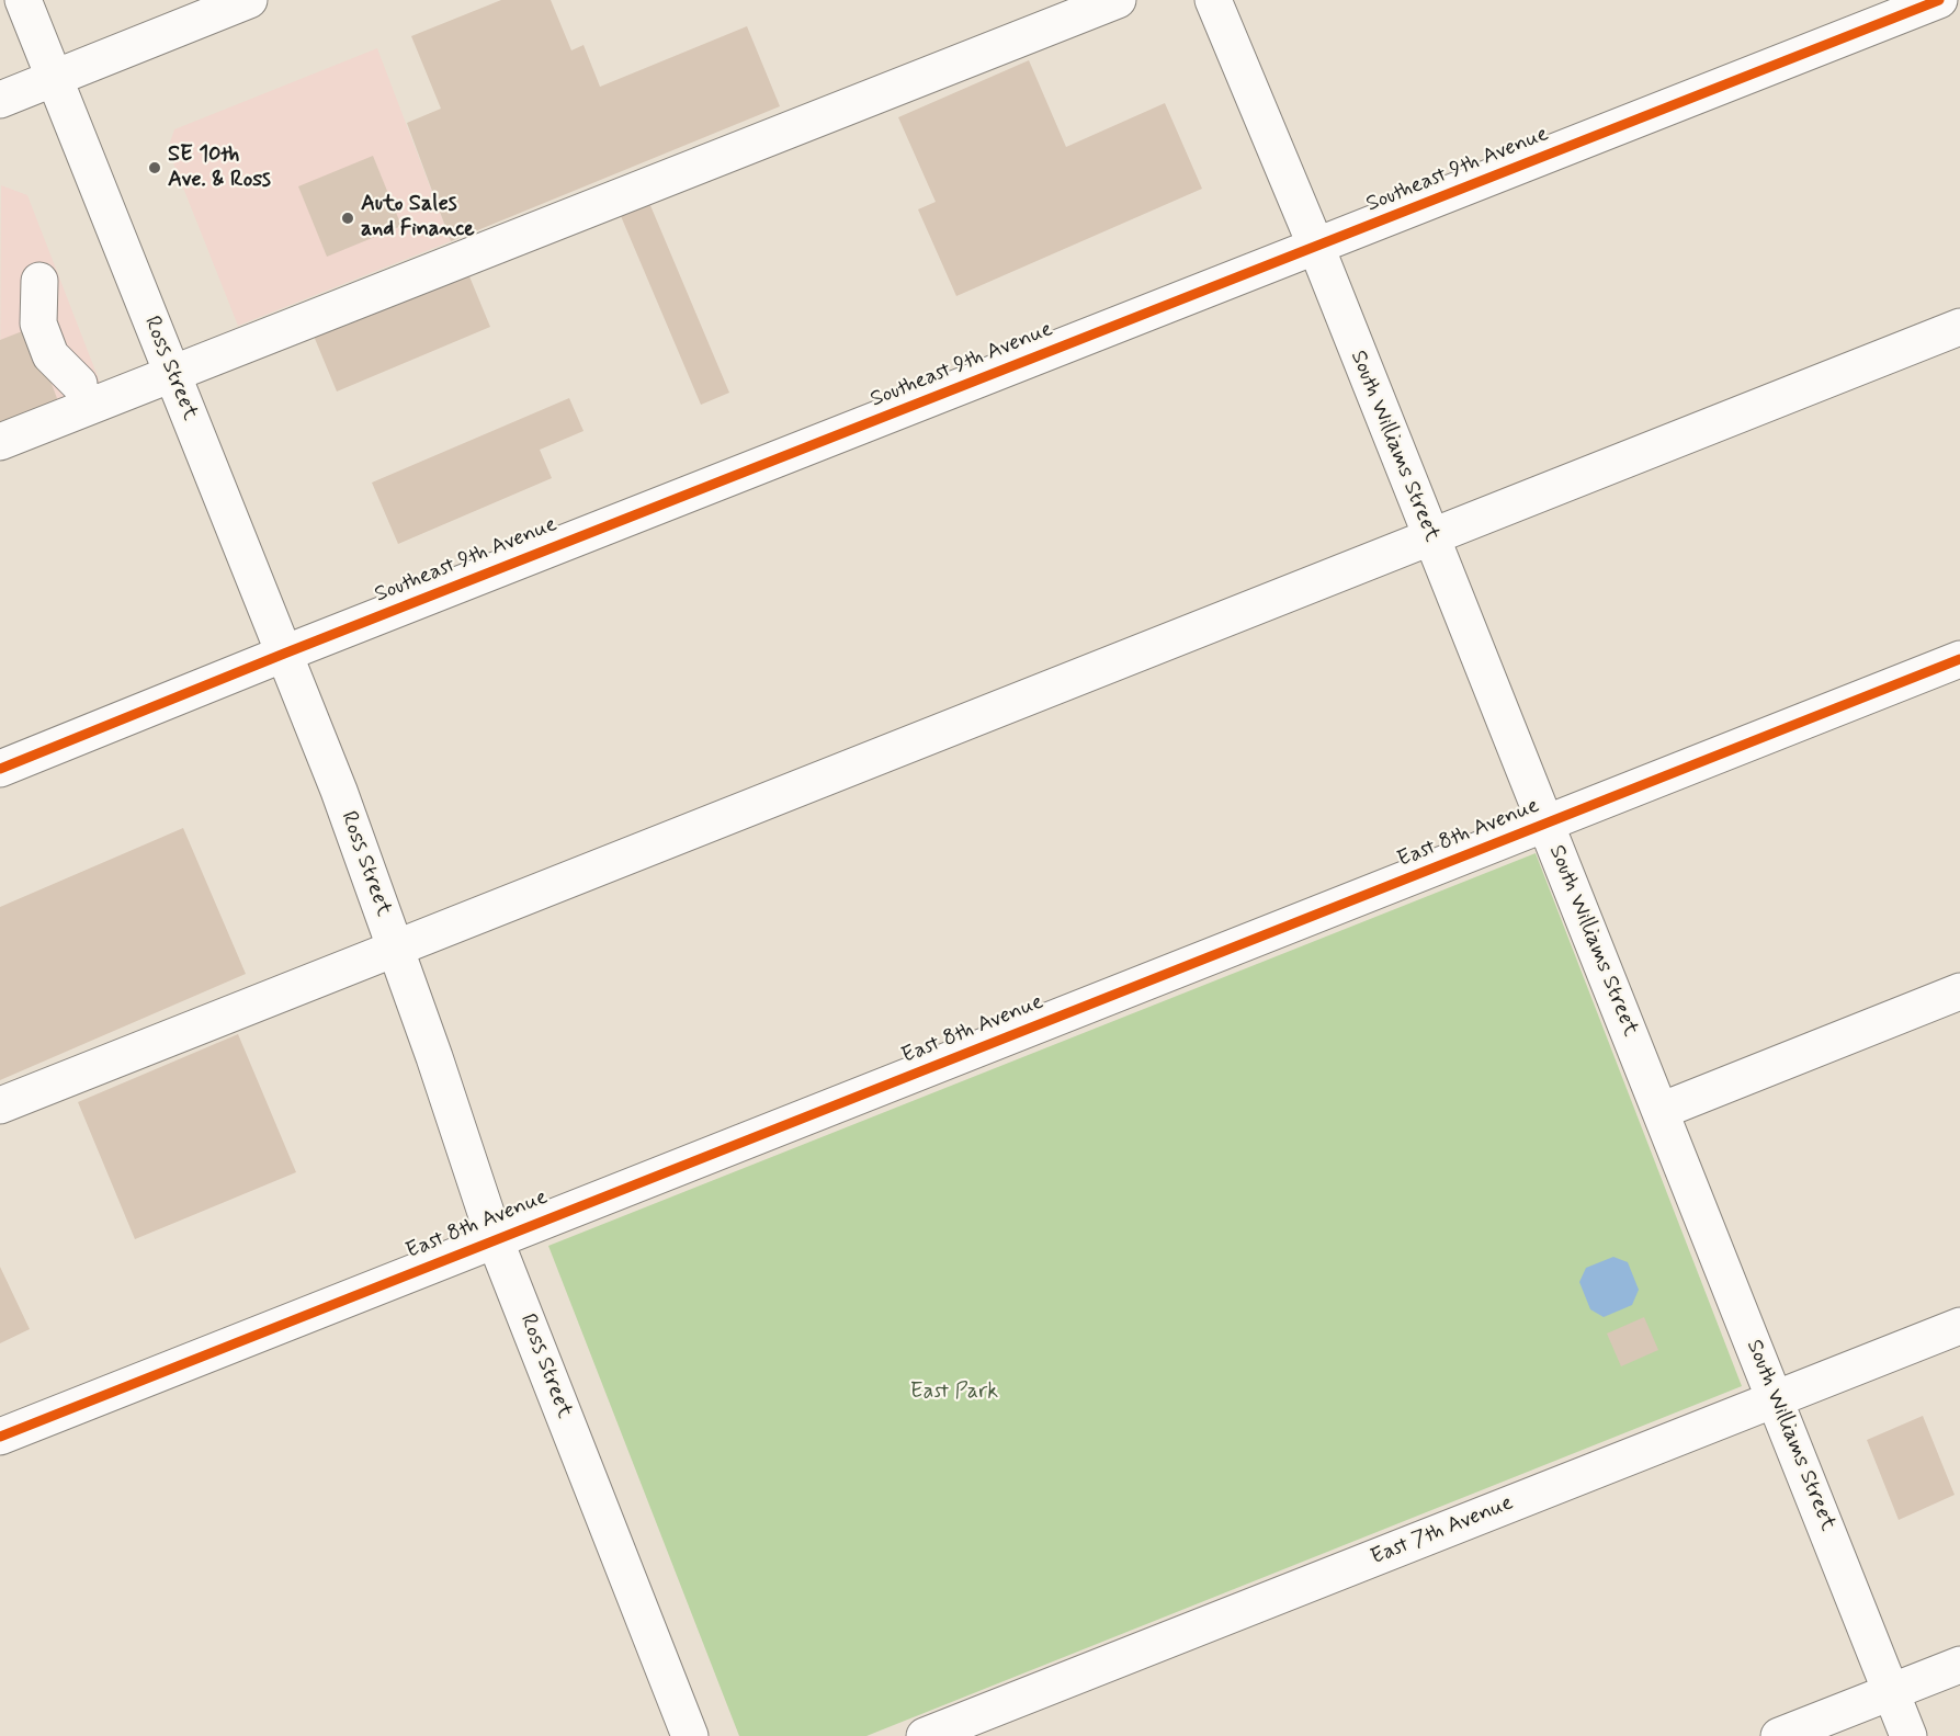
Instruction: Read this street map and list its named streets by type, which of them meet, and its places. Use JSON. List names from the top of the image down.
{
  "streets": {
    "street": [
      "Southeast 9th Avenue",
      "Ross Street",
      "South Williams Street",
      "East 8th Avenue",
      "East 7th Avenue"
    ]
  },
  "crossings": [
    ["Southeast 9th Avenue", "Ross Street"],
    ["Southeast 9th Avenue", "South Williams Street"],
    ["Ross Street", "East 8th Avenue"],
    ["South Williams Street", "East 8th Avenue"],
    ["South Williams Street", "East 7th Avenue"]
  ],
  "parks": ["East Park"],
  "places": ["SE 10th Ave. & Ross", "Auto Sales and Finance"]
}
